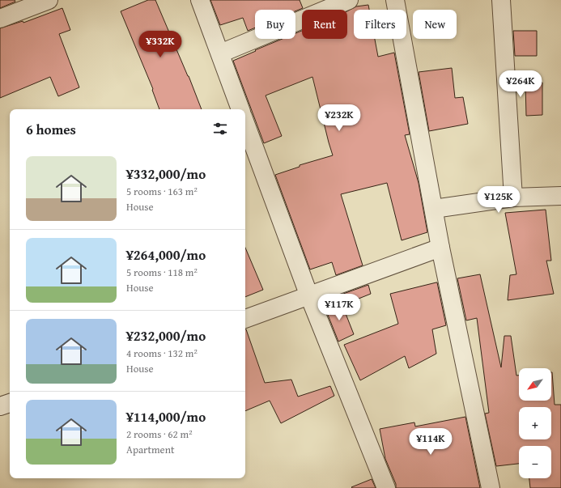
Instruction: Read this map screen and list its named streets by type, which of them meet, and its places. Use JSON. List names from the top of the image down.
{
  "north": "bottom left",
  "page": {
    "chip": [
      "Buy",
      "Rent",
      "Filters",
      "New"
    ],
    "price": [
      "¥332K",
      "¥264K",
      "¥232K",
      "¥125K",
      "¥117K",
      "¥114K"
    ],
    "heading": "6 homes",
    "list": [
      {
        "name": "¥332,000/mo",
        "note": "5 rooms · 163 m² · House"
      },
      {
        "name": "¥264,000/mo",
        "note": "5 rooms · 118 m² · House"
      },
      {
        "name": "¥232,000/mo",
        "note": "4 rooms · 132 m² · House"
      },
      {
        "name": "¥114,000/mo",
        "note": "2 rooms · 62 m² · Apartment"
      }
    ],
    "map_buttons": ["+", "−"]
  }
}
